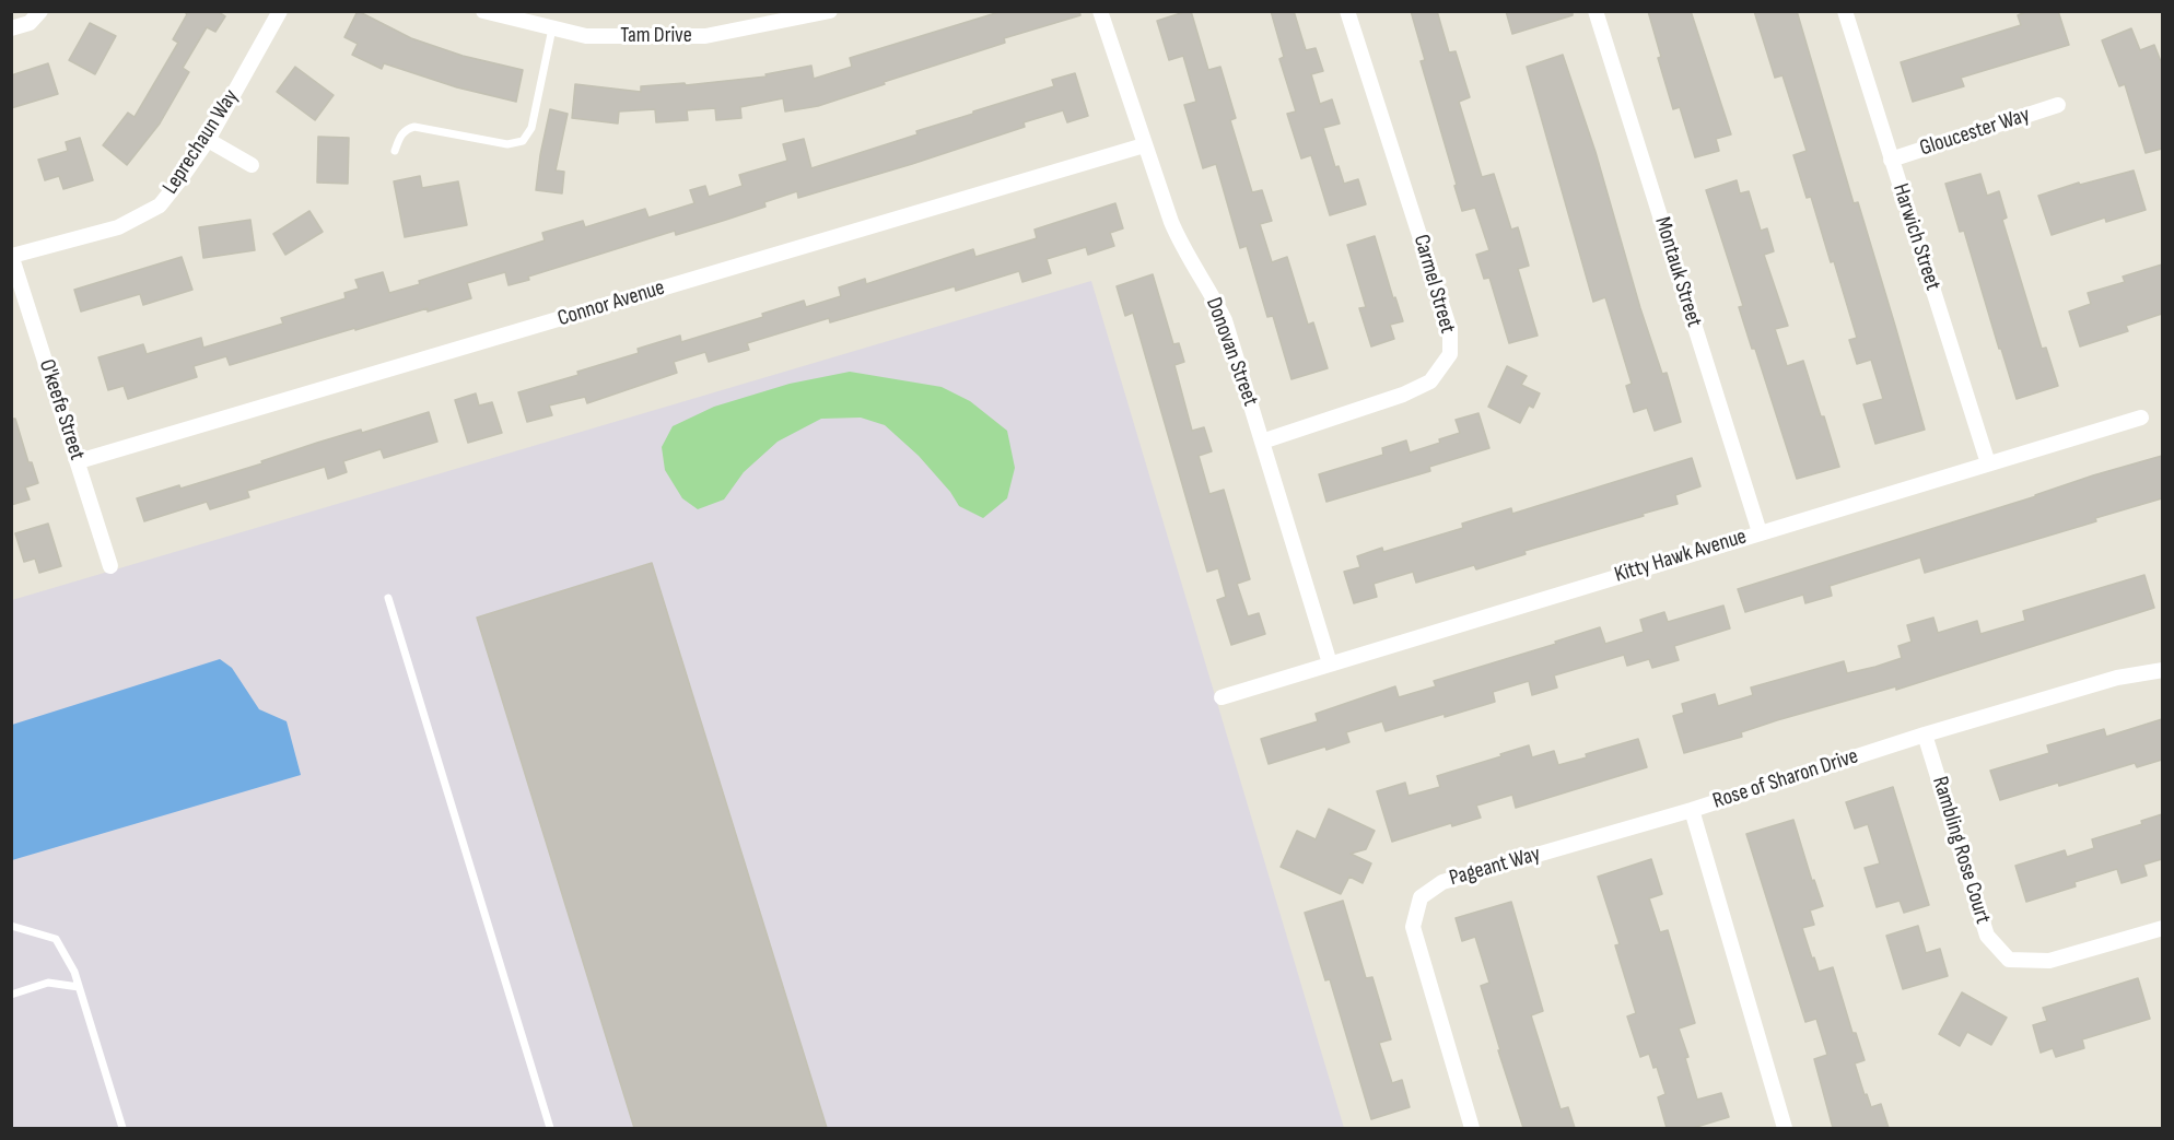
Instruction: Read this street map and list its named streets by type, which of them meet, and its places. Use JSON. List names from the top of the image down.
{
  "streets": {
    "street": [
      "Tam Drive",
      "Gloucester Way",
      "Leprechaun Way",
      "Harwich Street",
      "Montauk Street",
      "Carmel Street",
      "Connor Avenue",
      "Donovan Street",
      "O'keefe Street",
      "Kitty Hawk Avenue",
      "Rose of Sharon Drive",
      "Rambling Rose Court",
      "Pageant Way"
    ]
  },
  "crossings": [
    ["Gloucester Way", "Harwich Street"],
    ["Leprechaun Way", "O'keefe Street"],
    ["Harwich Street", "Kitty Hawk Avenue"],
    ["Montauk Street", "Kitty Hawk Avenue"],
    ["Carmel Street", "Donovan Street"],
    ["Connor Avenue", "Donovan Street"],
    ["Connor Avenue", "O'keefe Street"],
    ["Donovan Street", "Kitty Hawk Avenue"],
    ["Rose of Sharon Drive", "Rambling Rose Court"],
    ["Rose of Sharon Drive", "Pageant Way"]
  ]
}
